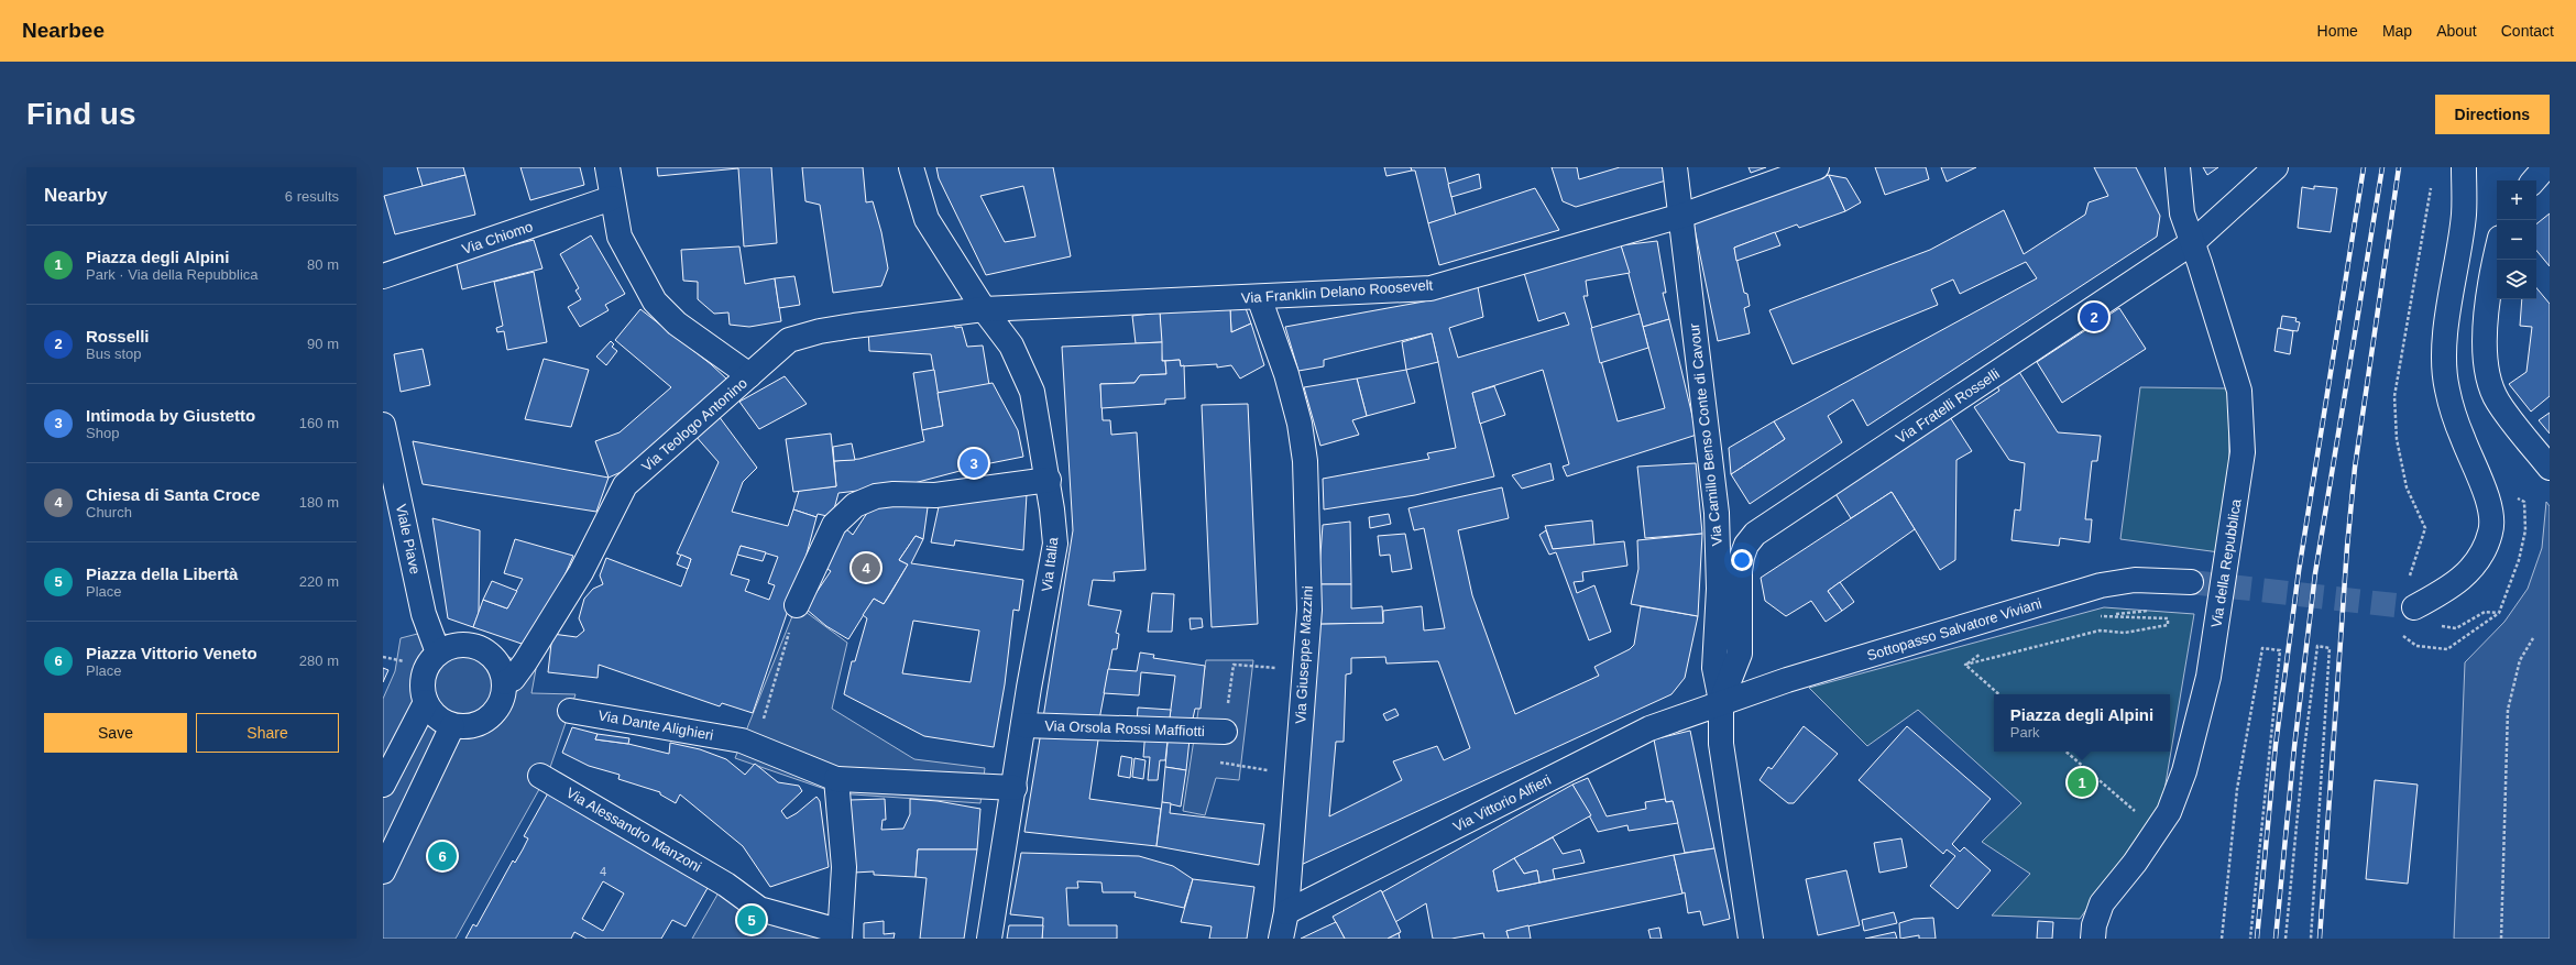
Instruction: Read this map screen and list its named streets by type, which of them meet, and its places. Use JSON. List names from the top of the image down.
{
  "streets": {
    "street": [
      "Via Chiomo",
      "Via Franklin Delano Roosevelt",
      "Via Fratelli Rosselli",
      "Via Teologo Antonino",
      "Via Camillo Benso Conte di Cavour",
      "Viale Piave",
      "Via della Repubblica",
      "Via Italia",
      "Sottopasso Salvatore Viviani",
      "Via Giuseppe Mazzini",
      "Via Dante Alighieri",
      "Via Orsola Rossi Maffiotti",
      "Via Vittorio Alfieri",
      "Via Alessandro Manzoni"
    ]
  },
  "crossings": [
    ["Via Franklin Delano Roosevelt", "Via Teologo Antonino"],
    ["Via Franklin Delano Roosevelt", "Via Camillo Benso Conte di Cavour"],
    ["Via Franklin Delano Roosevelt", "Via Italia"],
    ["Via Franklin Delano Roosevelt", "Via Giuseppe Mazzini"],
    ["Via Fratelli Rosselli", "Via Camillo Benso Conte di Cavour"],
    ["Via Fratelli Rosselli", "Via della Repubblica"],
    ["Via Fratelli Rosselli", "Sottopasso Salvatore Viviani"],
    ["Via Fratelli Rosselli", "Via Vittorio Alfieri"],
    ["Via Teologo Antonino", "Viale Piave"],
    ["Via Teologo Antonino", "Via Italia"],
    ["Via Camillo Benso Conte di Cavour", "Sottopasso Salvatore Viviani"],
    ["Via Camillo Benso Conte di Cavour", "Via Vittorio Alfieri"],
    ["Via Italia", "Via Dante Alighieri"],
    ["Via Italia", "Via Orsola Rossi Maffiotti"],
    ["Sottopasso Salvatore Viviani", "Via Vittorio Alfieri"],
    ["Via Giuseppe Mazzini", "Via Vittorio Alfieri"]
  ],
  "house_numbers": ["4"],
  "page": {
    "header": "Nearbee",
    "nav": [
      "Home",
      "Map",
      "About",
      "Contact"
    ],
    "buttons": [
      "Directions",
      ["Save", "Share"]
    ],
    "title": "Find us",
    "heading": ["Nearby", "6 results"],
    "map_buttons": ["+", "−"],
    "list": [
      {
        "mark": "1",
        "name": "Piazza degli Alpini",
        "note": "Park · Via della Repubblica",
        "value": "80 m"
      },
      {
        "mark": "2",
        "name": "Rosselli",
        "note": "Bus stop",
        "value": "90 m"
      },
      {
        "mark": "3",
        "name": "Intimoda by Giustetto",
        "note": "Shop",
        "value": "160 m"
      },
      {
        "mark": "4",
        "name": "Chiesa di Santa Croce",
        "note": "Church",
        "value": "180 m"
      },
      {
        "mark": "5",
        "name": "Piazza della Libertà",
        "note": "Place",
        "value": "220 m"
      },
      {
        "mark": "6",
        "name": "Piazza Vittorio Veneto",
        "note": "Place",
        "value": "280 m"
      }
    ],
    "pins": [
      "2",
      "3",
      "4",
      "1",
      "6",
      "5"
    ],
    "popup": ["Piazza degli Alpini", "Park"]
  }
}
